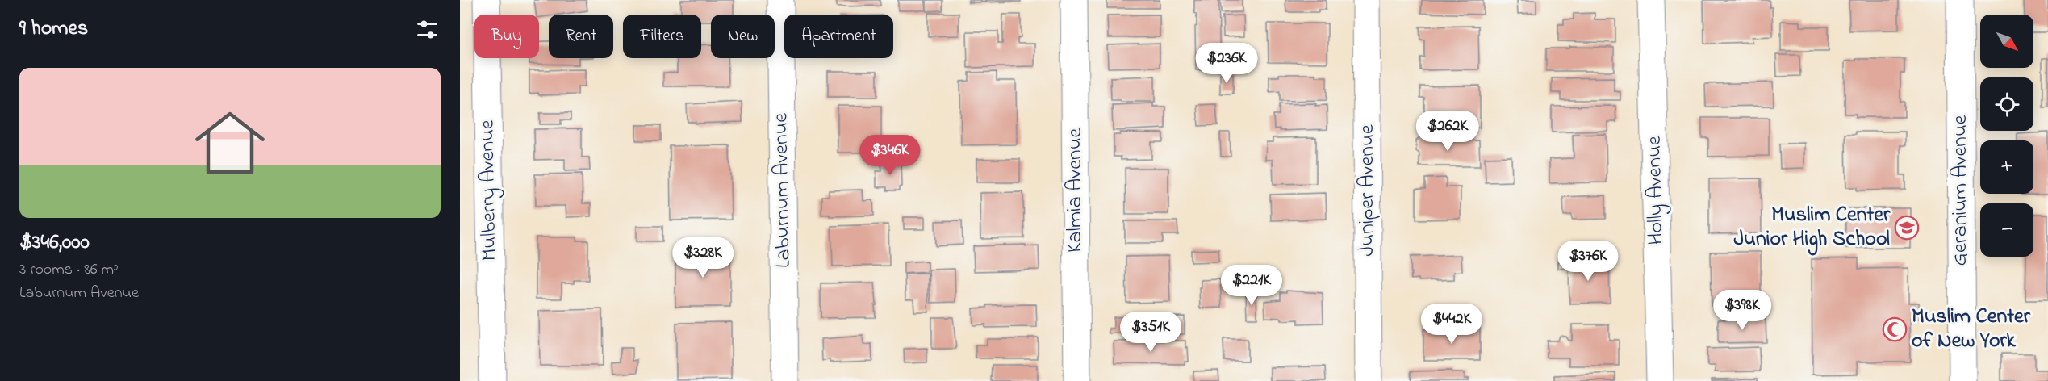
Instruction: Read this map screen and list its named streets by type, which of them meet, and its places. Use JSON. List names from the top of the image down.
{
  "streets": {
    "street": [
      "Mulberry Avenue",
      "Laburnum Avenue",
      "Kalmia Avenue",
      "Juniper Avenue",
      "Holly Avenue",
      "Geranium Avenue"
    ]
  },
  "places": {
    "school or university": ["Muslim Center Junior High School"],
    "mosque": ["Muslim Center of New York"]
  },
  "north": "bottom right",
  "page": {
    "heading": "9 homes",
    "map_buttons": ["+", "−"],
    "chip": [
      "Buy",
      "Rent",
      "Filters",
      "New",
      "Apartment"
    ],
    "price": [
      "$236K",
      "$262K",
      "$346K",
      "$328K",
      "$376K",
      "$221K",
      "$398K",
      "$442K",
      "$351K"
    ],
    "list": [
      {
        "name": "$346,000",
        "note": "3 rooms · 86 m² · Laburnum Avenue"
      }
    ]
  }
}
